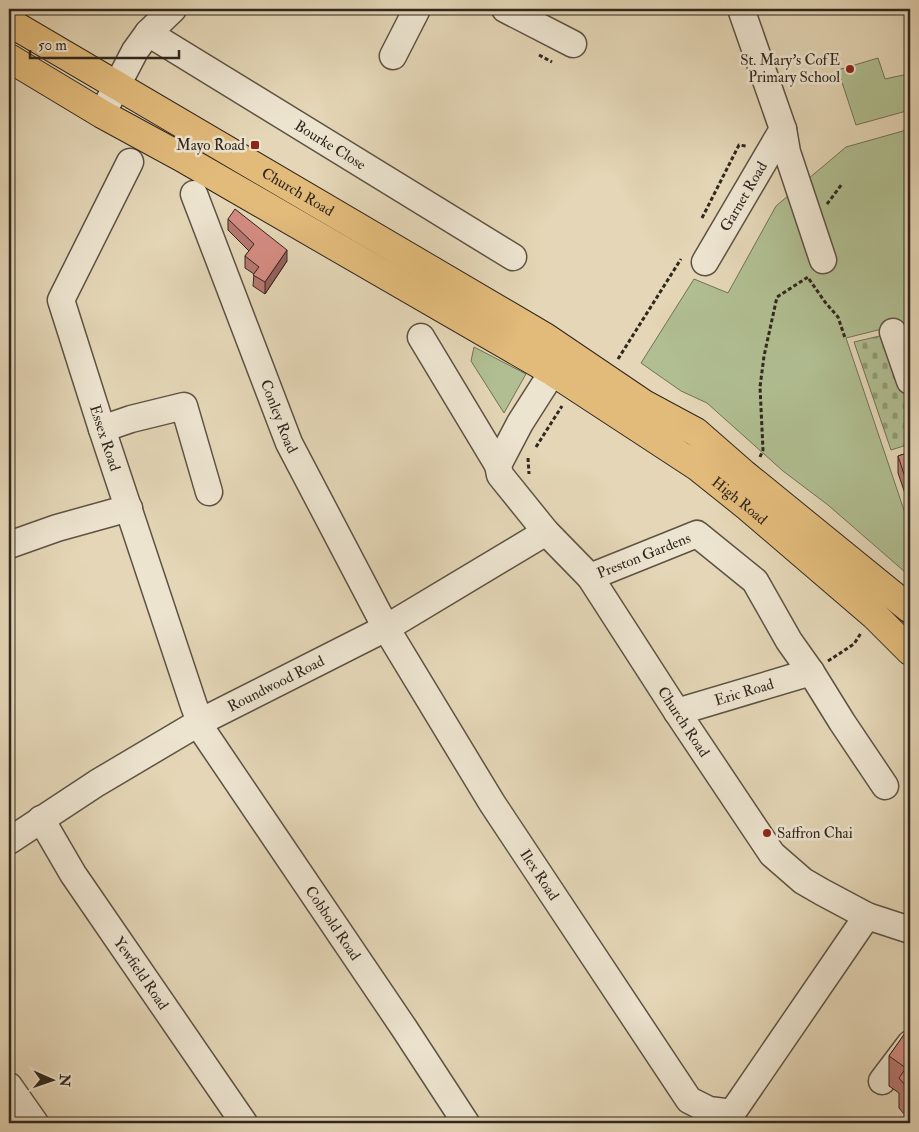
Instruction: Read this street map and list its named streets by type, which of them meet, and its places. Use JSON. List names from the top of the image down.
{
  "streets": {
    "main road": ["Church Road", "High Road"],
    "street": [
      "Bourke Close",
      "Garnet Road",
      "Conley Road",
      "Essex Road",
      "Preston Gardens",
      "Roundwood Road",
      "Eric Road",
      "Ilex Road",
      "Cobbold Road",
      "Yewfield Road"
    ]
  },
  "crossings": [
    ["Church Road", "High Road"],
    ["Church Road", "Preston Gardens"],
    ["Church Road", "Roundwood Road"],
    ["Church Road", "Eric Road"],
    ["Church Road", "Ilex Road"],
    ["Conley Road", "Roundwood Road"],
    ["Conley Road", "Ilex Road"],
    ["Essex Road", "Roundwood Road"],
    ["Essex Road", "Cobbold Road"],
    ["Preston Gardens", "Eric Road"],
    ["Roundwood Road", "Ilex Road"],
    ["Roundwood Road", "Cobbold Road"],
    ["Roundwood Road", "Yewfield Road"]
  ],
  "places": {
    "other": ["St. Mary's CofE Primary School", "Saffron Chai"],
    "transit": ["Mayo Road"]
  },
  "scale_bar": "50 m",
  "north": "right"
}
